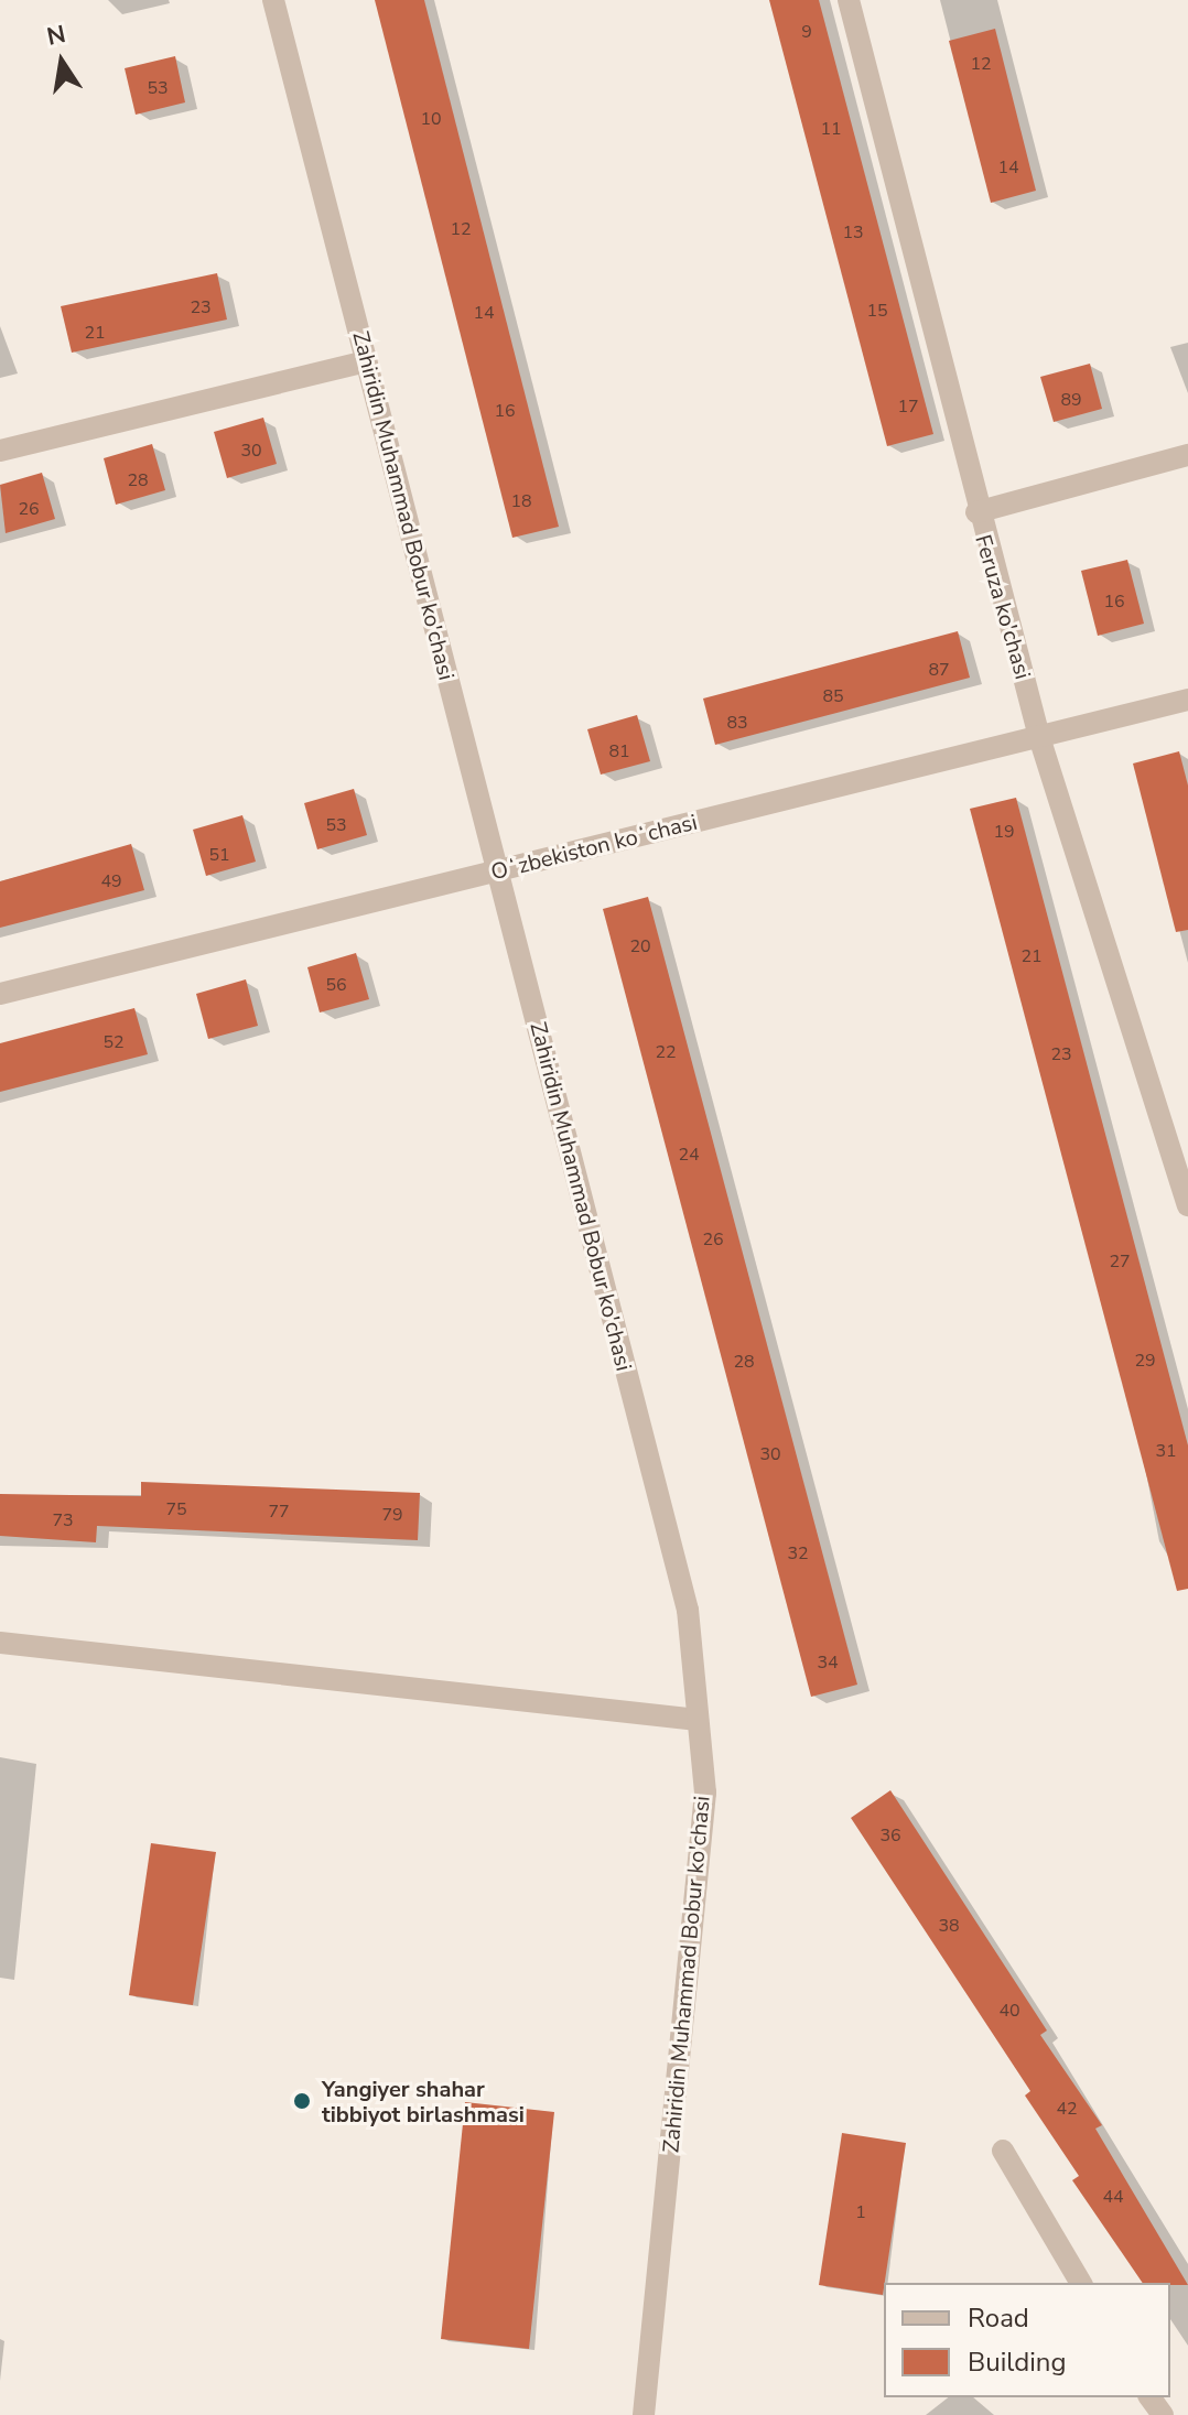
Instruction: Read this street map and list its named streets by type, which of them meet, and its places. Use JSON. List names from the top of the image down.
{
  "streets": {
    "street": ["Zahiridin Muhammad Bobur ko'chasi", "Feruza ko'chasi", "Oʻzbekiston koʻchasi"]
  },
  "crossings": [
    ["Zahiridin Muhammad Bobur ko'chasi", "Oʻzbekiston koʻchasi"],
    ["Feruza ko'chasi", "Oʻzbekiston koʻchasi"]
  ],
  "places": ["Yangiyer shahar tibbiyot birlashmasi"],
  "house_numbers": [
    "9",
    "12",
    "53",
    "10",
    "11",
    "14",
    "12",
    "13",
    "23",
    "15",
    "14",
    "21",
    "89",
    "17",
    "16",
    "30",
    "28",
    "18",
    "26",
    "16",
    "87",
    "85",
    "83",
    "81",
    "53",
    "19",
    "51",
    "49",
    "20",
    "21",
    "56",
    "52",
    "22",
    "23",
    "24",
    "26",
    "27",
    "29",
    "28",
    "31",
    "30",
    "75",
    "77",
    "79",
    "73",
    "32",
    "34",
    "36",
    "38",
    "40",
    "42",
    "44",
    "1"
  ],
  "legend": ["Road", "Building"],
  "north": "top"
}
